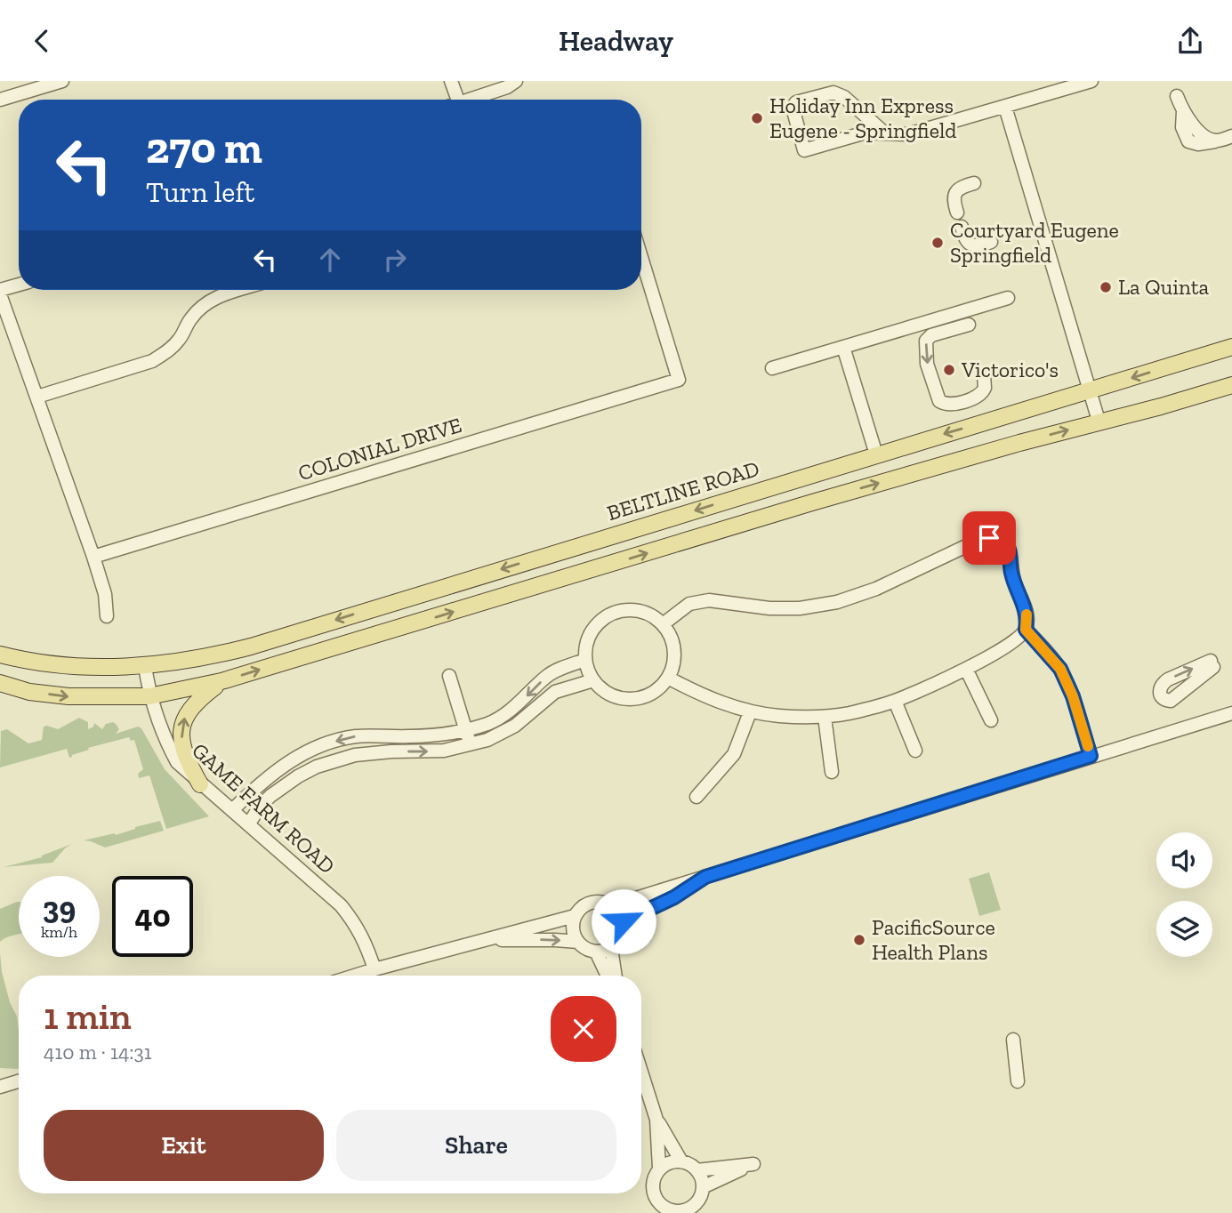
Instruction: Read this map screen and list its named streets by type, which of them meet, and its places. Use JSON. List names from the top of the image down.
{
  "streets": {
    "main road": ["BELTLINE ROAD"],
    "street": ["COLONIAL DRIVE", "GAME FARM ROAD"]
  },
  "crossings": [
    ["BELTLINE ROAD", "GAME FARM ROAD"]
  ],
  "places": [
    "Holiday Inn Express Eugene - Springfield",
    "Courtyard Eugene Springfield",
    "La Quinta",
    "Victorico's",
    "PacificSource Health Plans"
  ],
  "page": {
    "header": "Headway",
    "turn": ["270 m", "Turn left"],
    "speed": "39 km/h",
    "limit": "40",
    "heading": ["1 min", "410 m · 14:31"],
    "buttons": ["Exit", "Share"]
  }
}
